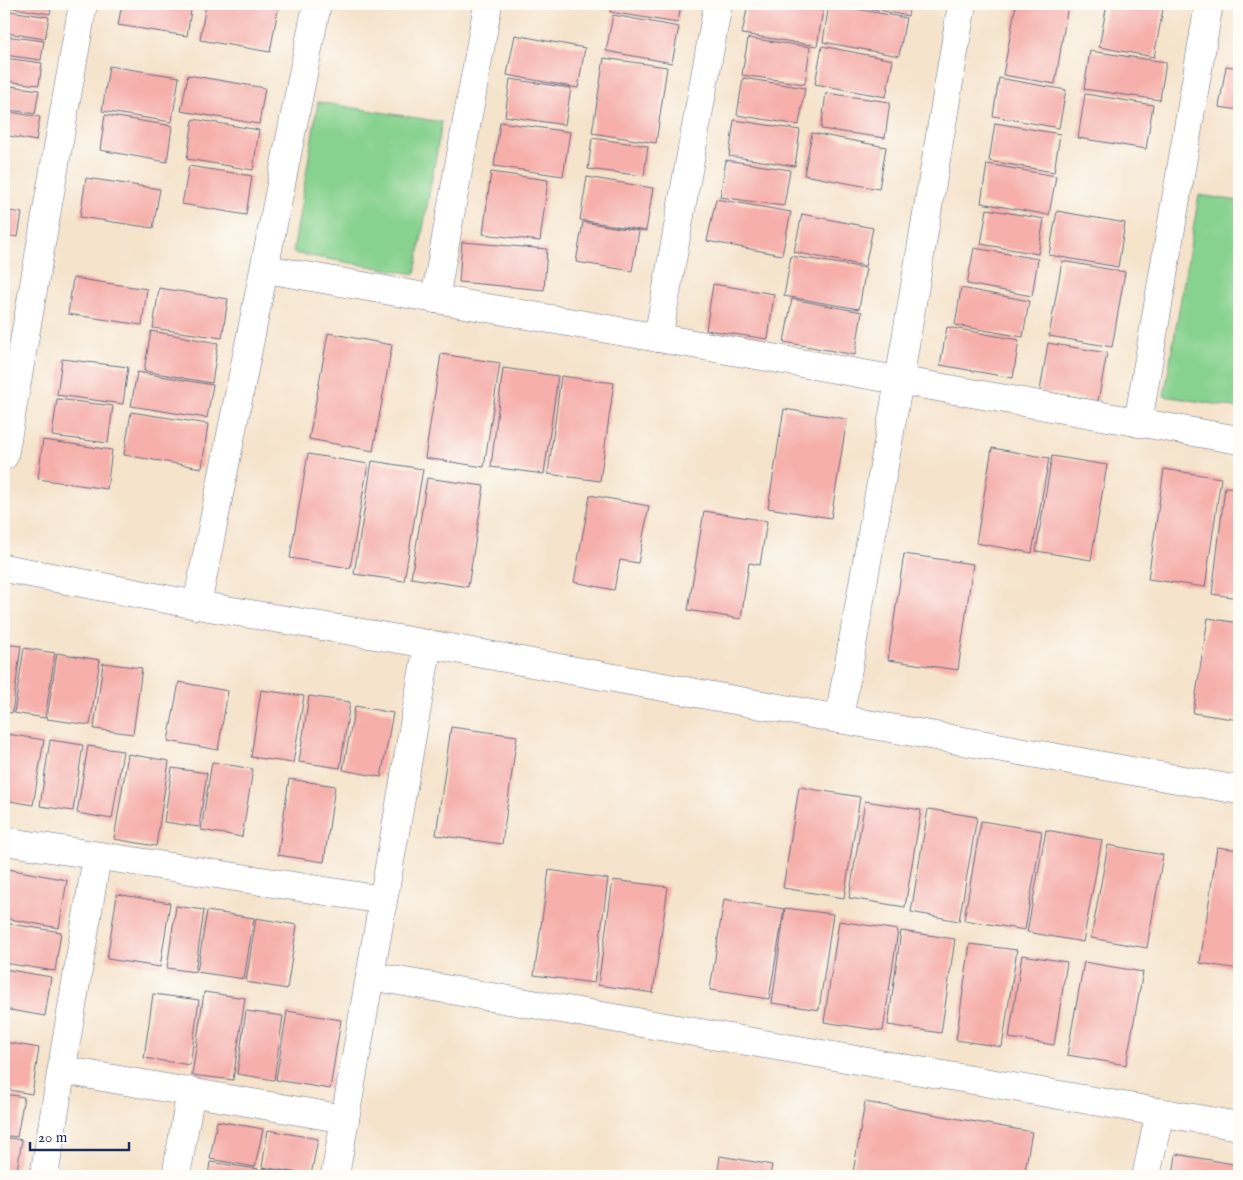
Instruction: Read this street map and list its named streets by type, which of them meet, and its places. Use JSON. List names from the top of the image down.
{
  "scale_bar": "20 m"
}
